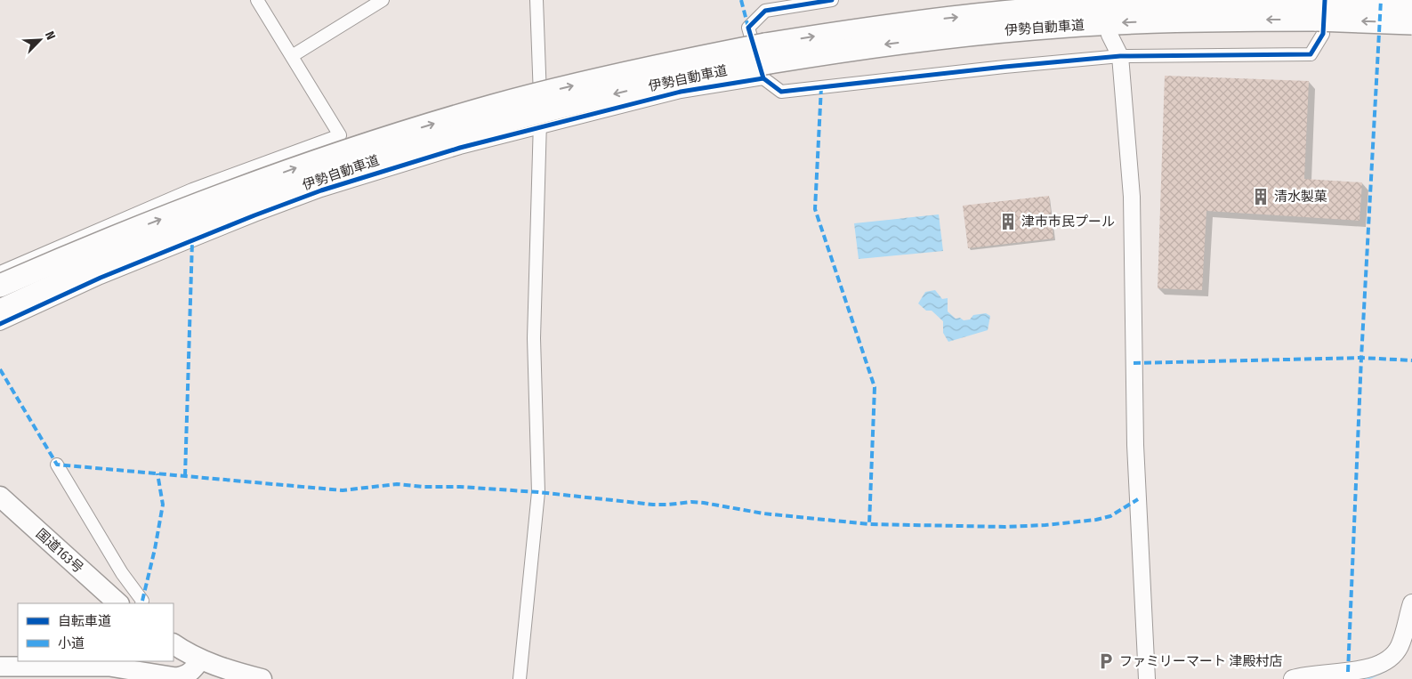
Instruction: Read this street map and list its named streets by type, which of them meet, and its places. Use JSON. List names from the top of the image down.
{
  "streets": {
    "highway": ["伊勢自動車道", "国道163号"]
  },
  "places": {
    "building": ["清水製菓", "津市市民プール"],
    "parking": ["ファミリーマート 津殿村店"]
  },
  "legend": ["自転車道", "小道"],
  "north": "top right"
}
